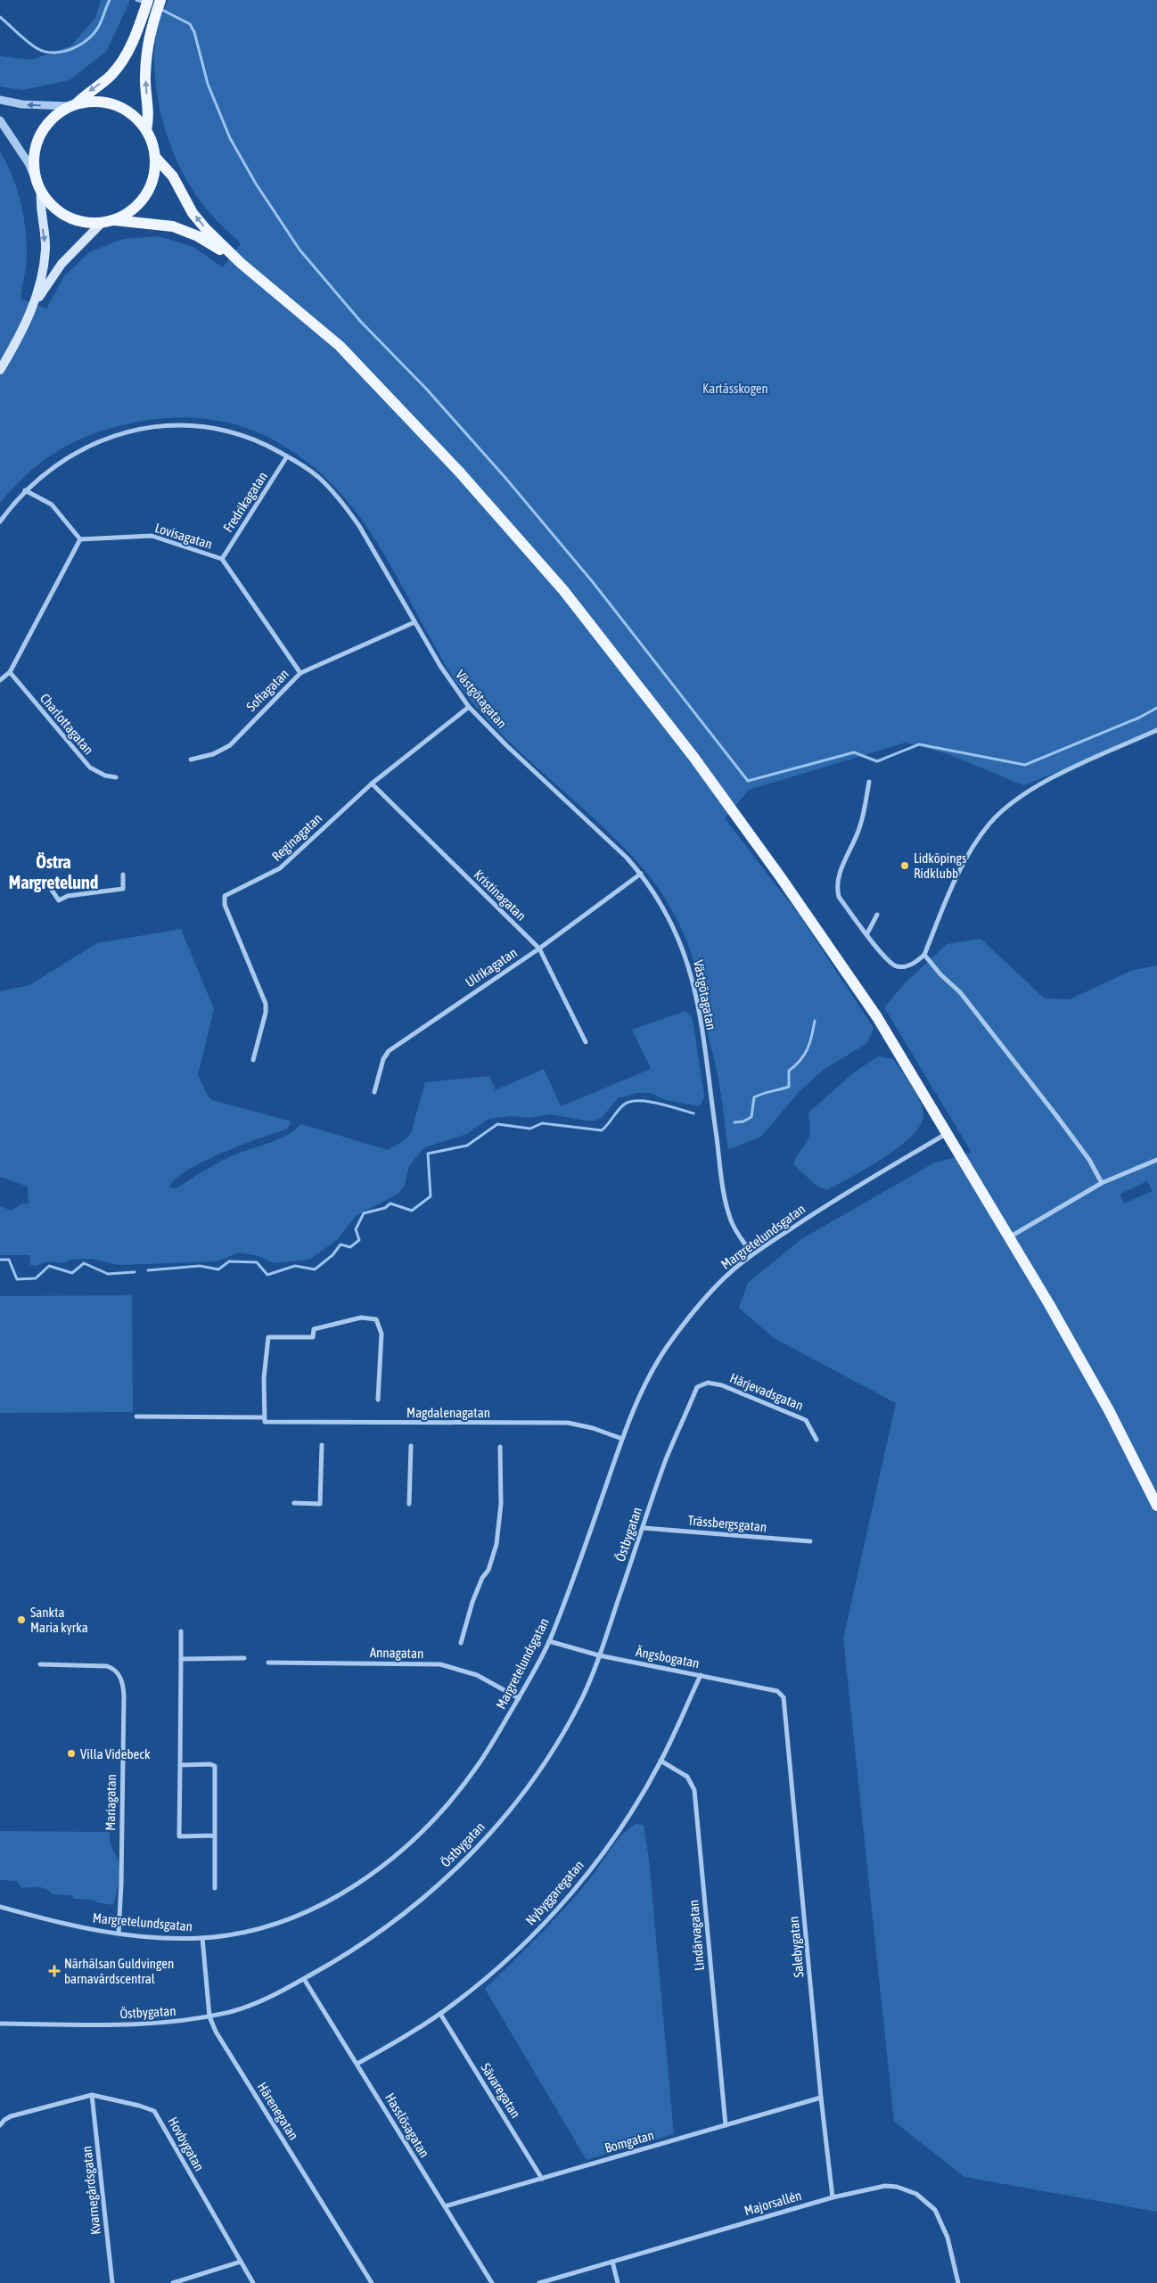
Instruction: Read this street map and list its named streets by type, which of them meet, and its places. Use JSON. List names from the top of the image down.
{
  "streets": {
    "street": [
      "Fredrikagatan",
      "Lovisagatan",
      "Sofiagatan",
      "Västgötagatan",
      "Charlottagatan",
      "Reginagatan",
      "Kristinagatan",
      "Ulrikagatan",
      "Margretelundsgatan",
      "Härjevadsgatan",
      "Magdalenagatan",
      "Trässbergsgatan",
      "Östbygatan",
      "Annagatan",
      "Ängsbogatan",
      "Mariagatan",
      "Nybyggaregatan",
      "Lindärvagatan",
      "Salebygatan",
      "Sävaregatan",
      "Härenegatan",
      "Hasslösagatan",
      "Bomgatan",
      "Hovbygatan",
      "Kvarnegårdsgatan",
      "Majorsallén"
    ]
  },
  "crossings": [
    ["Fredrikagatan", "Lovisagatan"],
    ["Fredrikagatan", "Västgötagatan"],
    ["Lovisagatan", "Sofiagatan"],
    ["Sofiagatan", "Västgötagatan"],
    ["Västgötagatan", "Reginagatan"],
    ["Västgötagatan", "Ulrikagatan"],
    ["Västgötagatan", "Margretelundsgatan"],
    ["Reginagatan", "Kristinagatan"],
    ["Kristinagatan", "Ulrikagatan"],
    ["Margretelundsgatan", "Magdalenagatan"],
    ["Margretelundsgatan", "Annagatan"],
    ["Margretelundsgatan", "Ängsbogatan"],
    ["Margretelundsgatan", "Mariagatan"],
    ["Margretelundsgatan", "Härenegatan"],
    ["Härjevadsgatan", "Östbygatan"],
    ["Trässbergsgatan", "Östbygatan"],
    ["Östbygatan", "Ängsbogatan"],
    ["Östbygatan", "Härenegatan"],
    ["Östbygatan", "Hasslösagatan"],
    ["Ängsbogatan", "Nybyggaregatan"],
    ["Ängsbogatan", "Salebygatan"],
    ["Nybyggaregatan", "Lindärvagatan"],
    ["Nybyggaregatan", "Sävaregatan"],
    ["Nybyggaregatan", "Hasslösagatan"],
    ["Lindärvagatan", "Bomgatan"],
    ["Salebygatan", "Bomgatan"],
    ["Salebygatan", "Majorsallén"],
    ["Sävaregatan", "Bomgatan"],
    ["Hasslösagatan", "Bomgatan"],
    ["Hovbygatan", "Kvarnegårdsgatan"]
  ],
  "districts": ["Östra Margretelund"],
  "parks": ["Kartåsskogen"],
  "places": {
    "other": ["Lidköpings Ridklubb", "Sankta Maria kyrka", "Villa Videbeck"],
    "health": ["Närhälsan Guldvingen barnavårdscentral"]
  }
}
